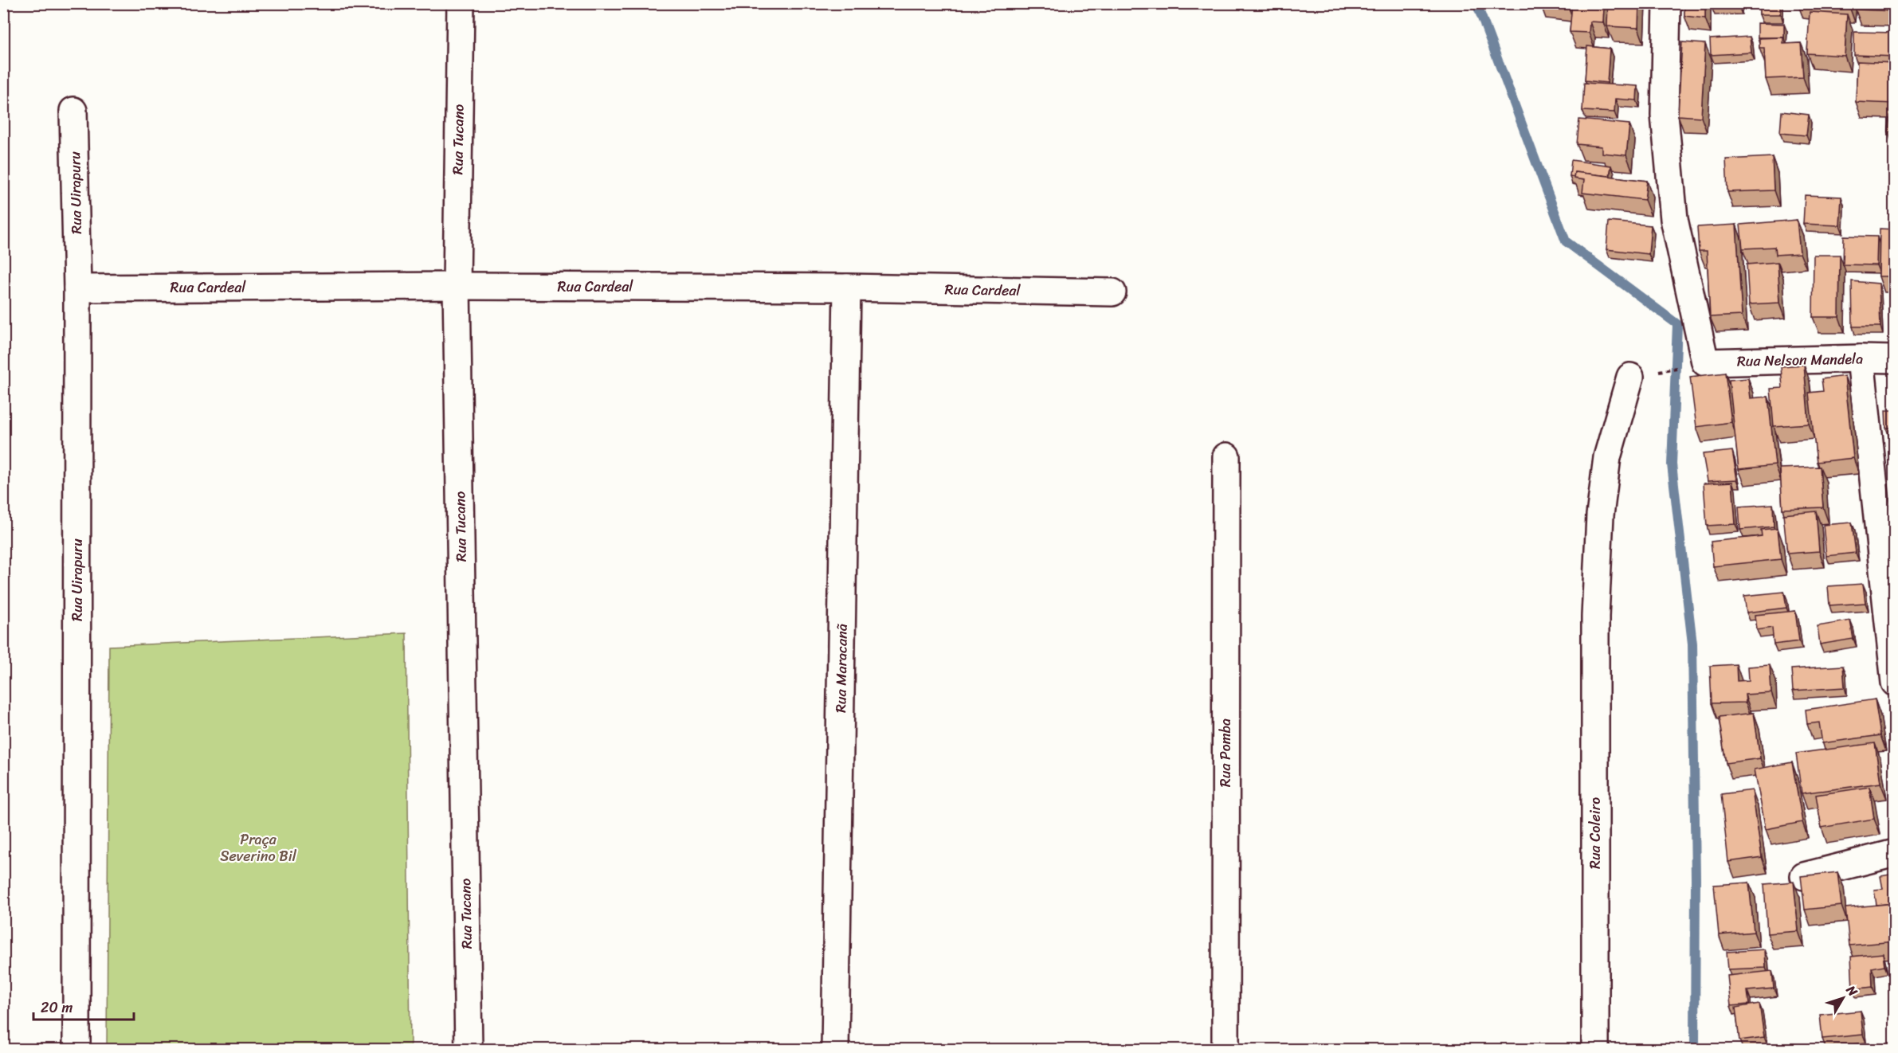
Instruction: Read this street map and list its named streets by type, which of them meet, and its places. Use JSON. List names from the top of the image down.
{
  "streets": {
    "street": [
      "Rua Tucano",
      "Rua Uirapuru",
      "Rua Cardeal",
      "Rua Nelson Mandela",
      "Rua Maracanã",
      "Rua Pomba",
      "Rua Coleiro"
    ]
  },
  "crossings": [
    ["Rua Tucano", "Rua Cardeal"],
    ["Rua Uirapuru", "Rua Cardeal"],
    ["Rua Cardeal", "Rua Maracanã"]
  ],
  "parks": ["Praça Severino Bil"],
  "scale_bar": "20 m",
  "north": "top right"
}
